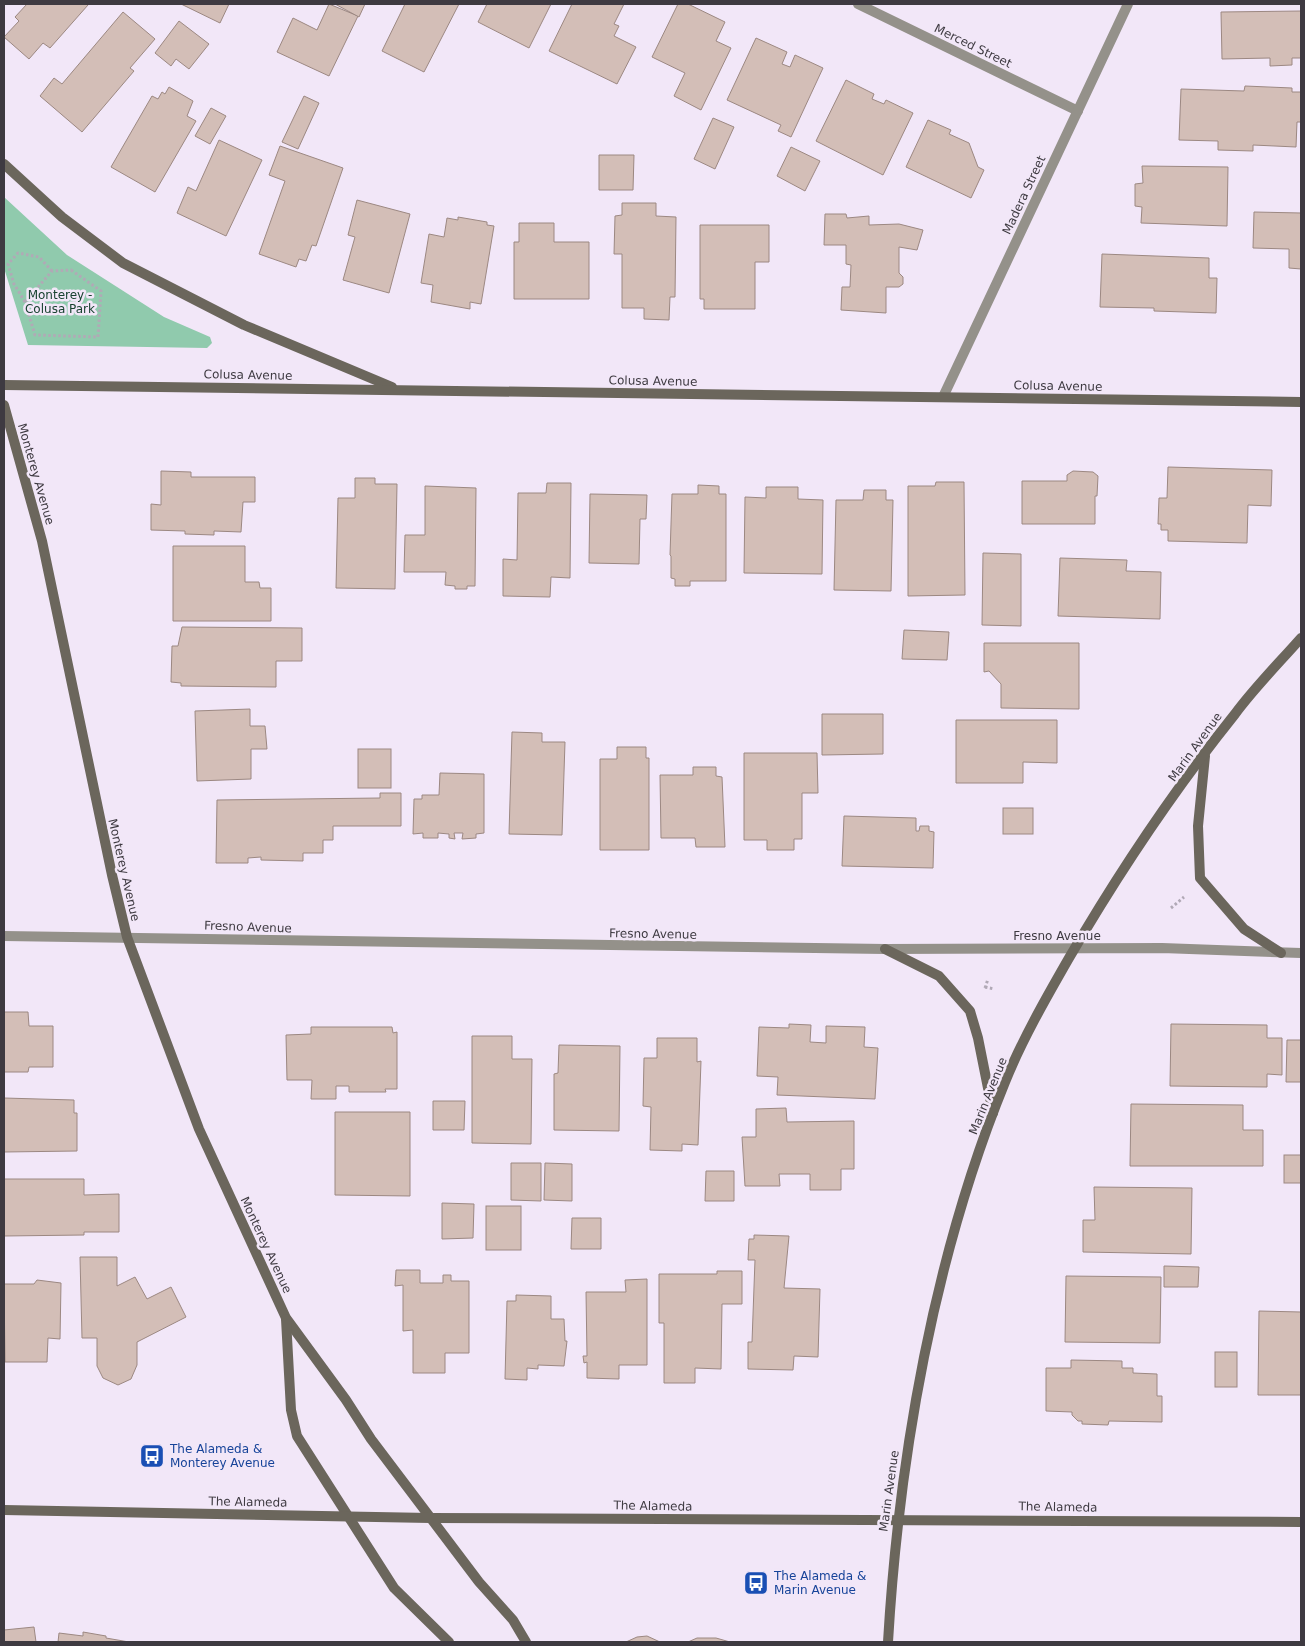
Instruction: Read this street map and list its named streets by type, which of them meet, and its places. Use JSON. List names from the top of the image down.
{
  "streets": {
    "main road": [
      "Colusa Avenue",
      "Monterey Avenue",
      "Marin Avenue",
      "The Alameda"
    ],
    "street": ["Merced Street", "Madera Street", "Fresno Avenue"]
  },
  "crossings": [
    ["Merced Street", "Madera Street"],
    ["Madera Street", "Colusa Avenue"],
    ["Monterey Avenue", "Fresno Avenue"],
    ["Monterey Avenue", "The Alameda"],
    ["Marin Avenue", "Fresno Avenue"],
    ["Marin Avenue", "The Alameda"]
  ],
  "parks": ["Monterey - Colusa Park"],
  "places": {
    "bus stop": ["The Alameda & Monterey Avenue", "The Alameda & Marin Avenue"]
  }
}
